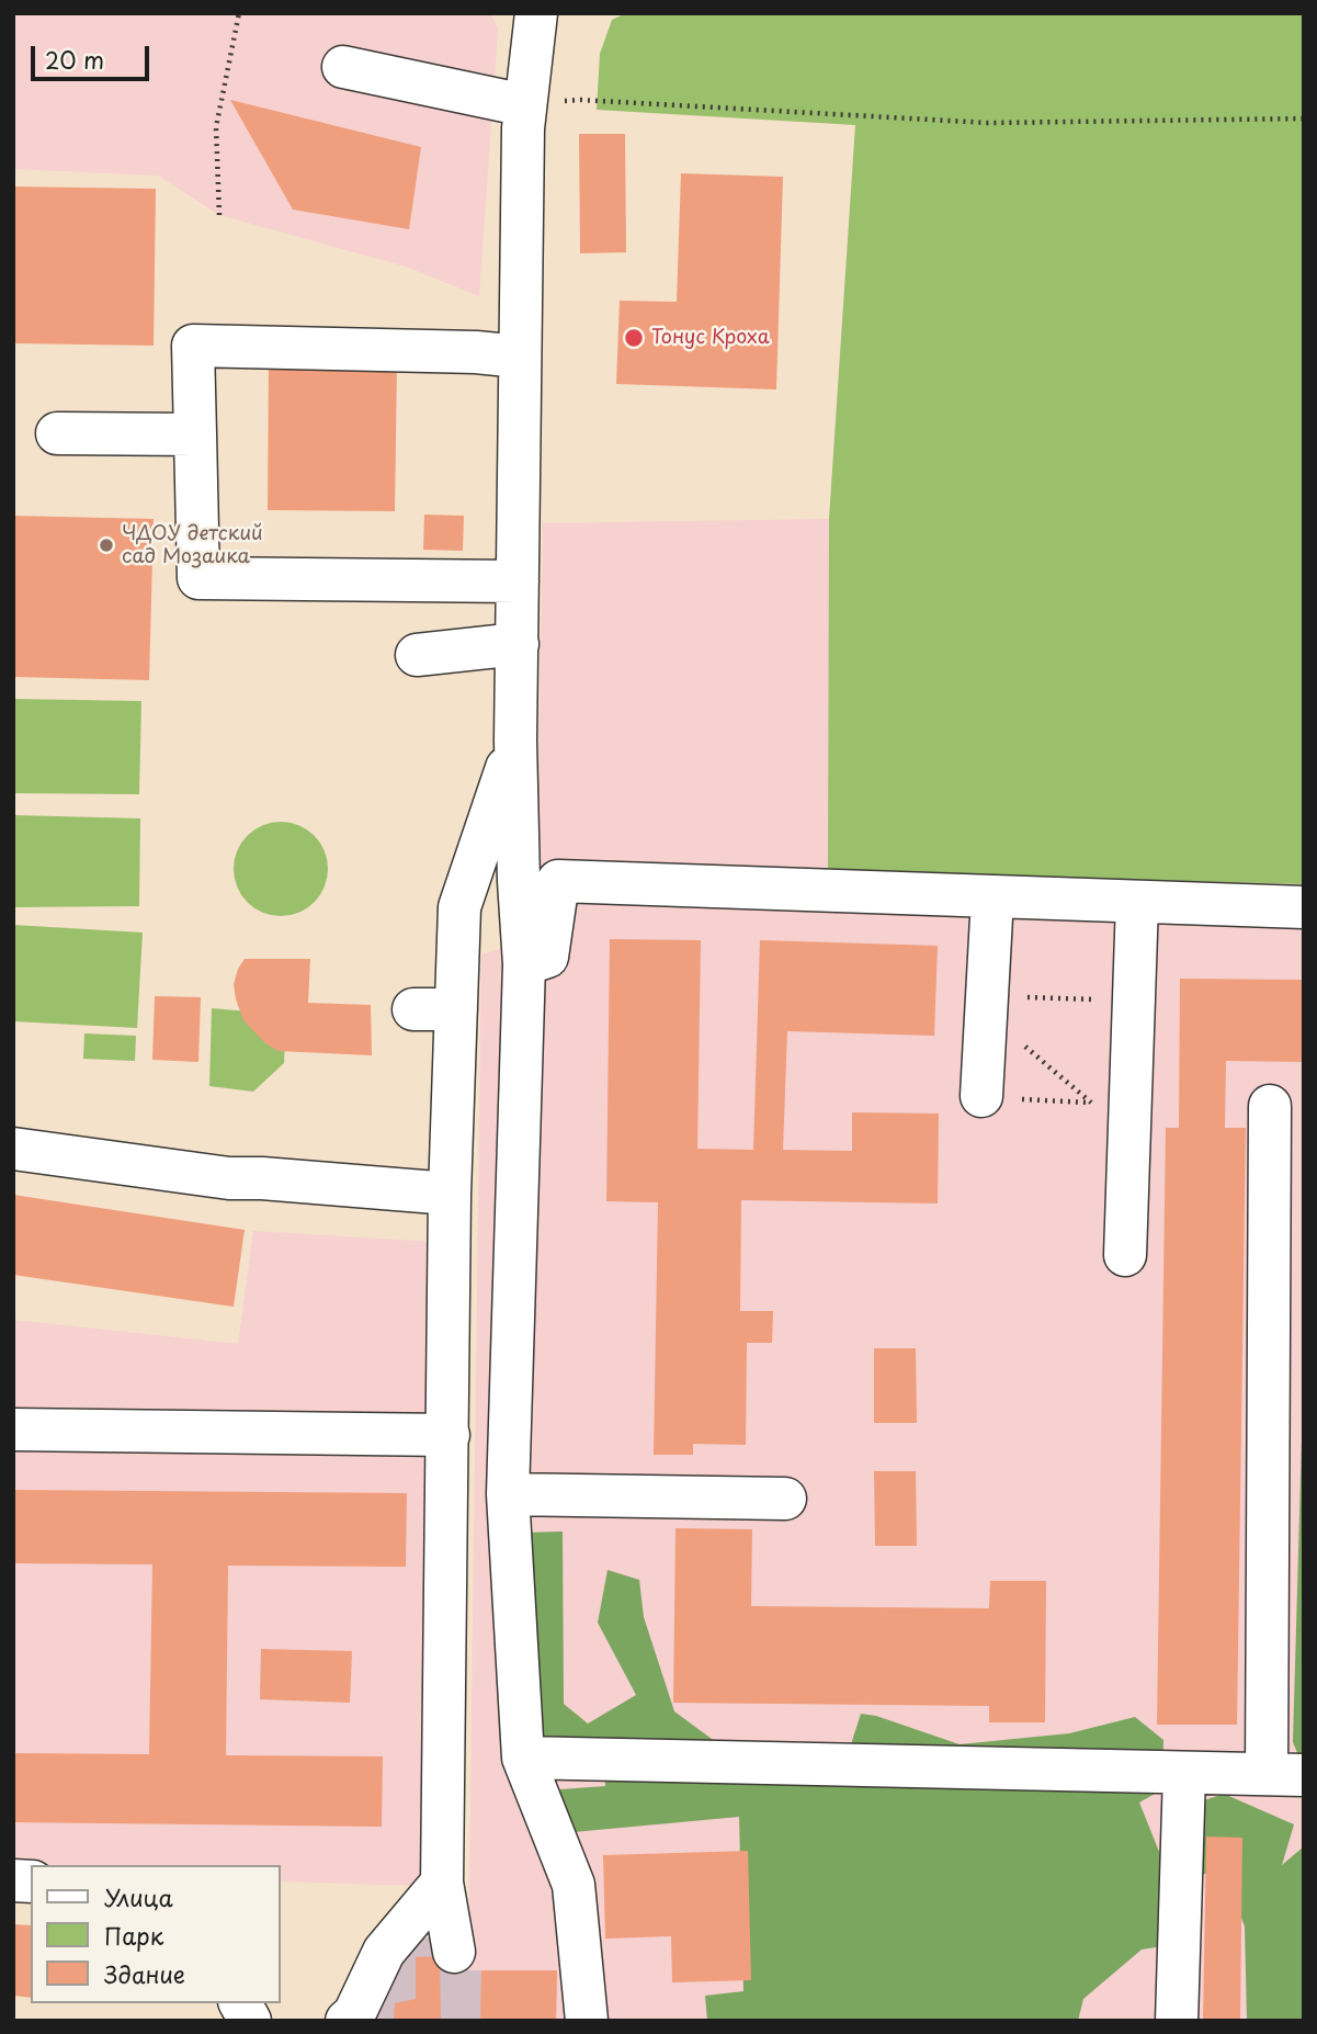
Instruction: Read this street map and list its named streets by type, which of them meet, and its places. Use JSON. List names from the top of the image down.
{
  "places": ["Тонус Кроха", "ЧДОУ детский сад Мозаика"],
  "legend": ["Улица", "Парк", "Здание"],
  "scale_bar": "20 m"
}
